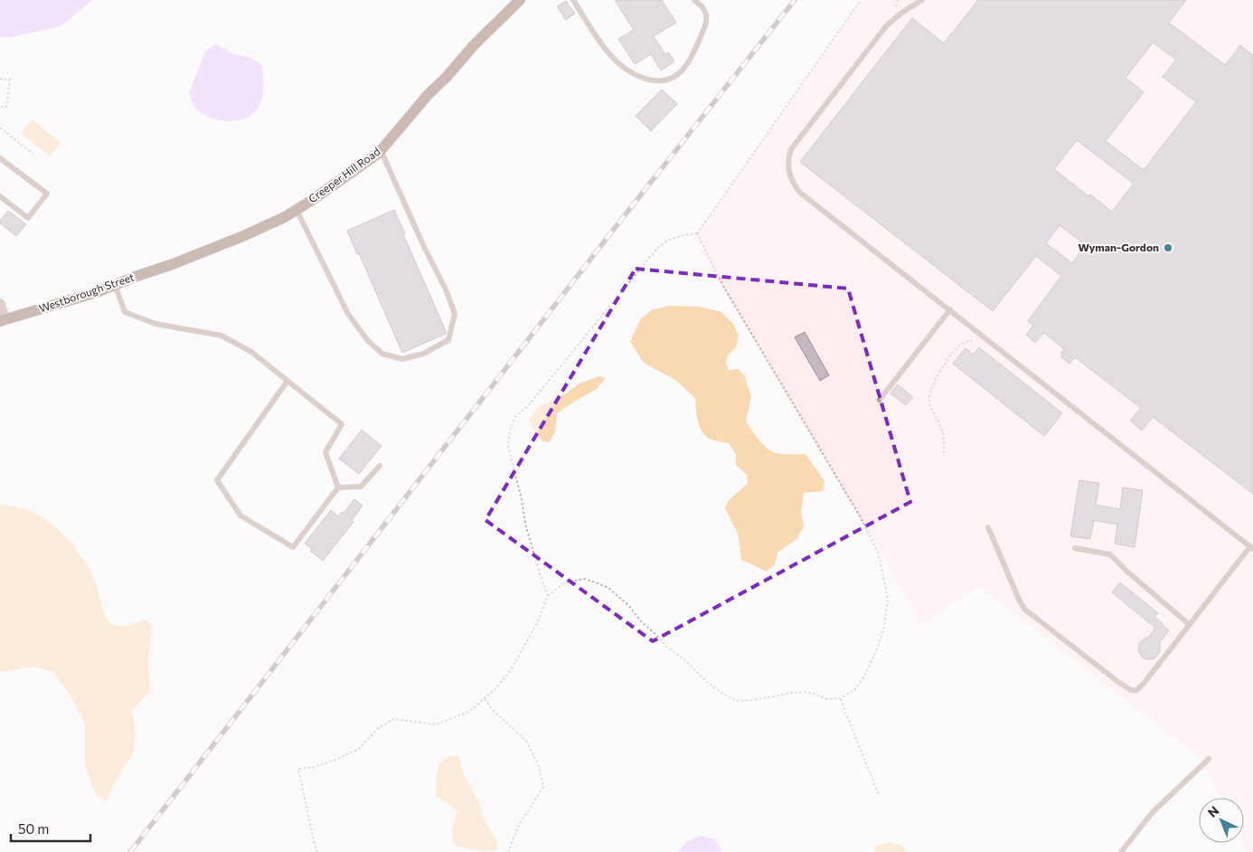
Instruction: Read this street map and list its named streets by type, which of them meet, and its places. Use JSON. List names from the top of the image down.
{
  "streets": {
    "street": ["Creeper Hill Road", "Westborough Street"]
  },
  "crossings": [
    ["Creeper Hill Road", "Westborough Street"]
  ],
  "places": ["Wyman-Gordon"],
  "scale_bar": "50 m",
  "north": "top left"
}
